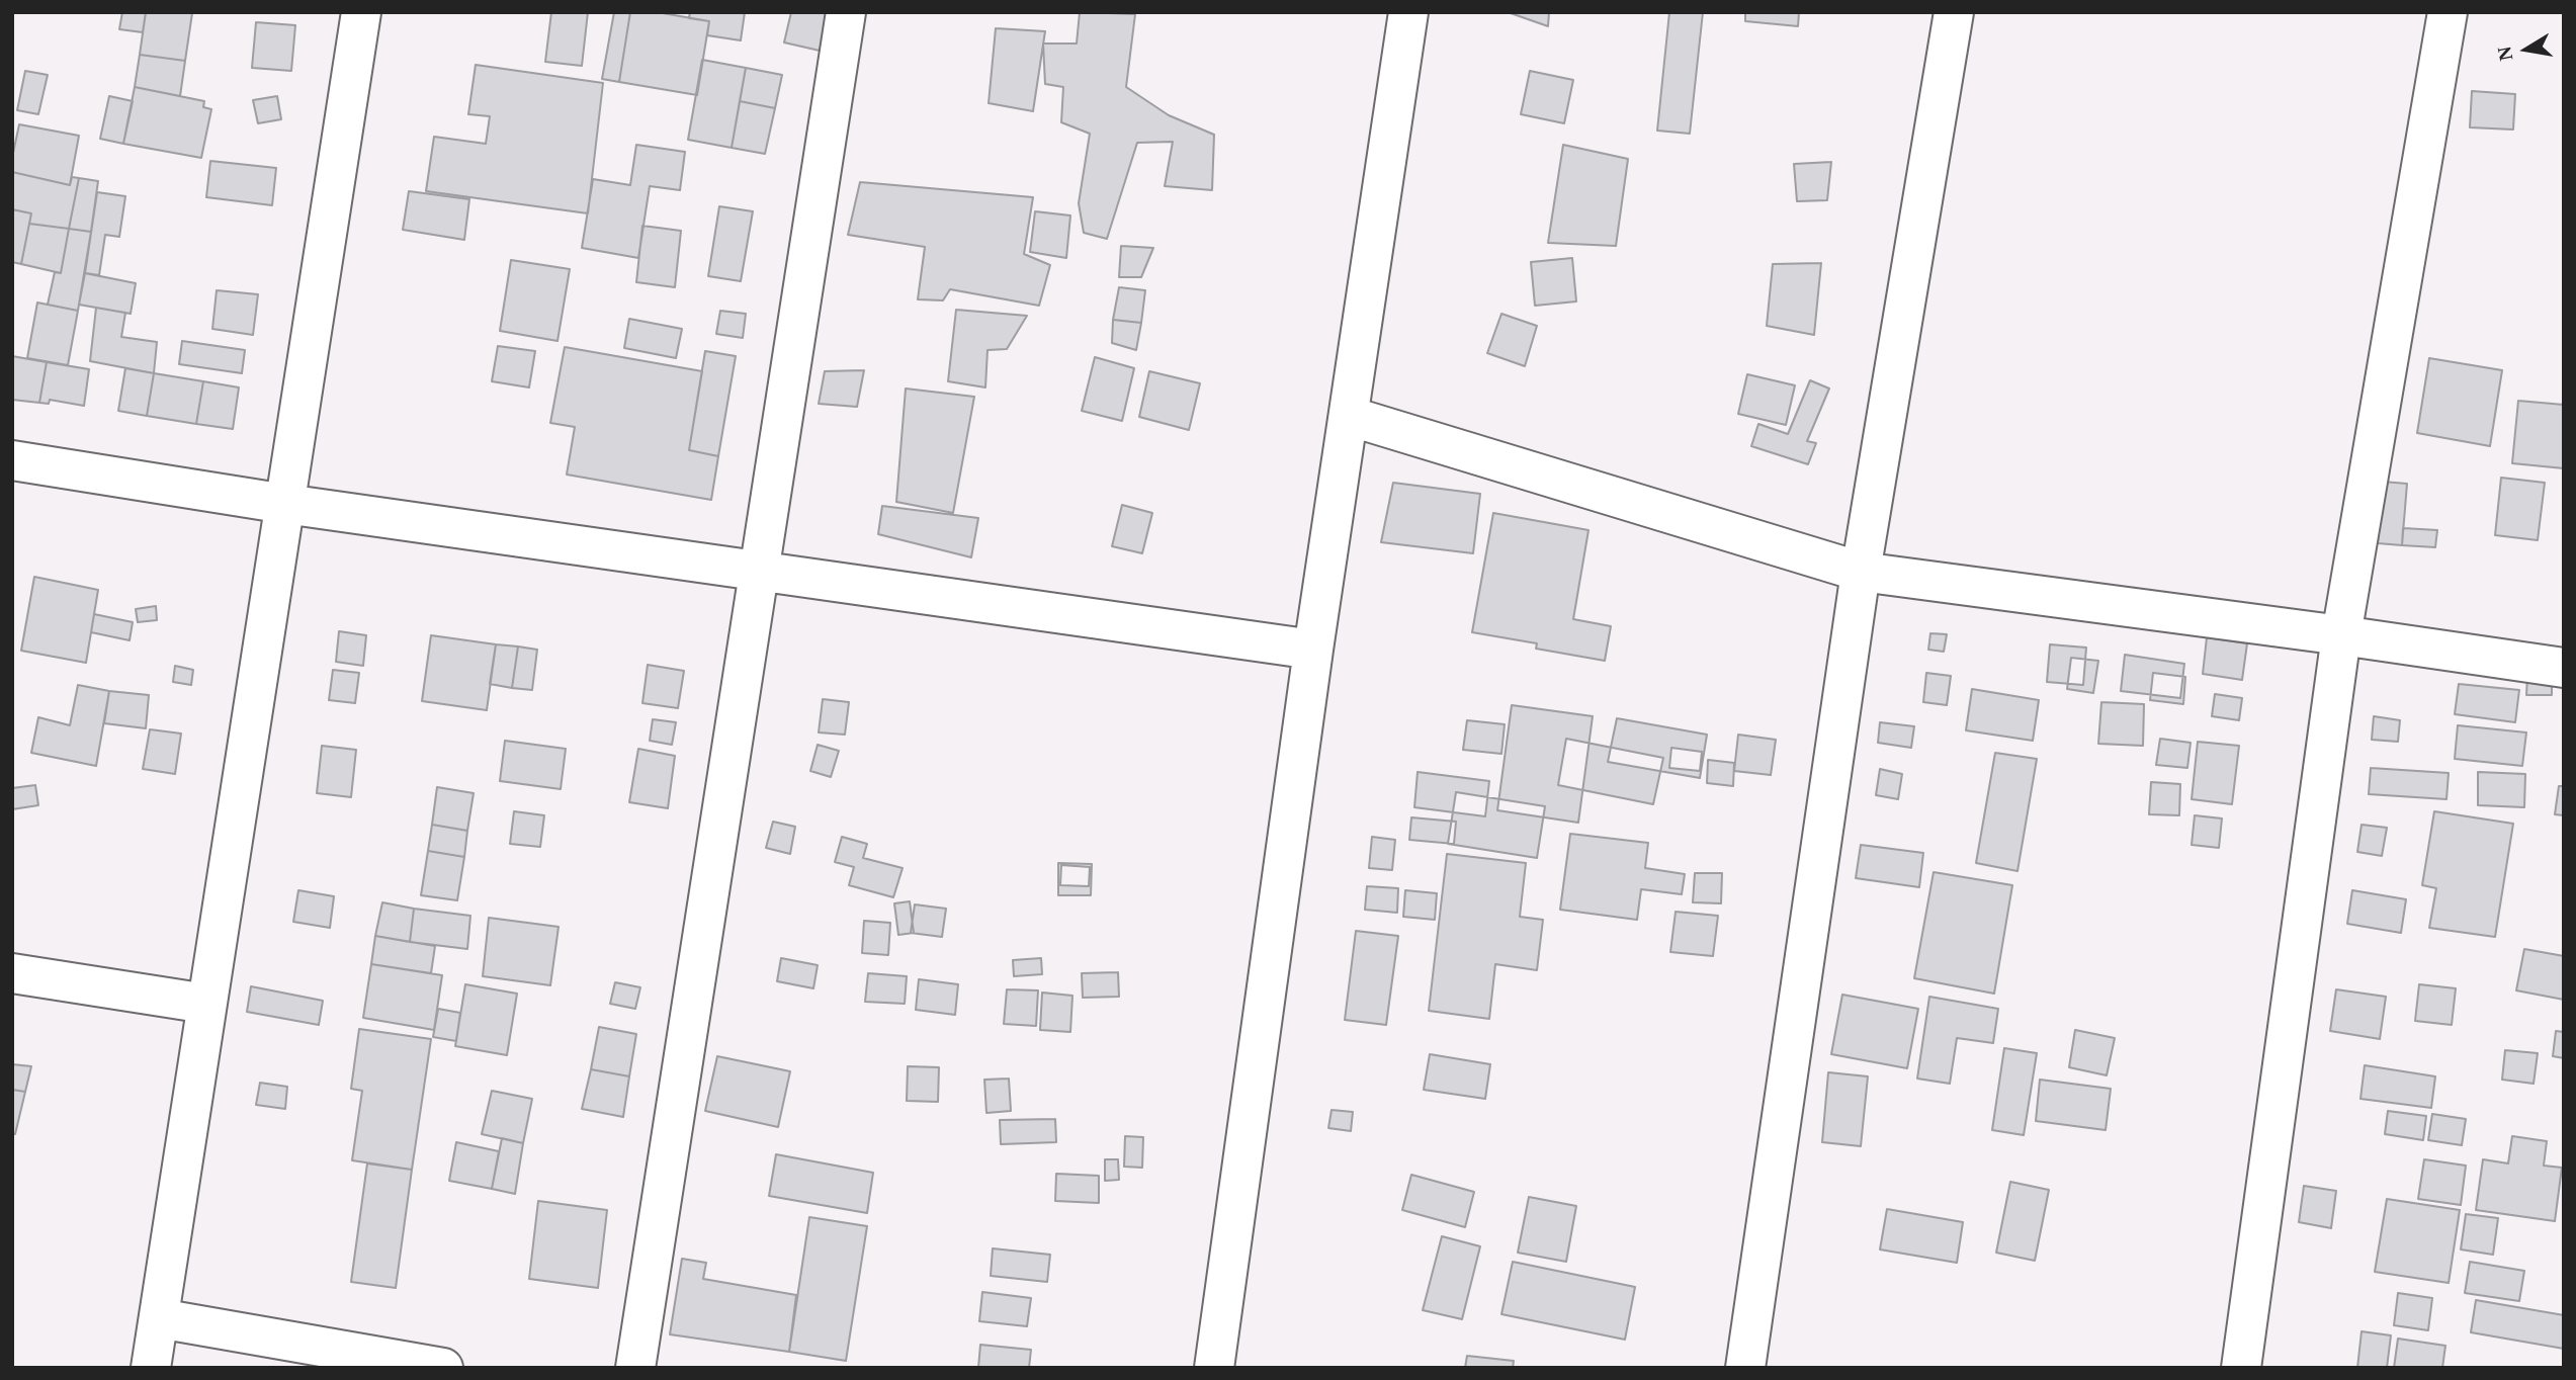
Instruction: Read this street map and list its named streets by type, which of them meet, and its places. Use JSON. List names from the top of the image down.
{
  "north": "left"
}
